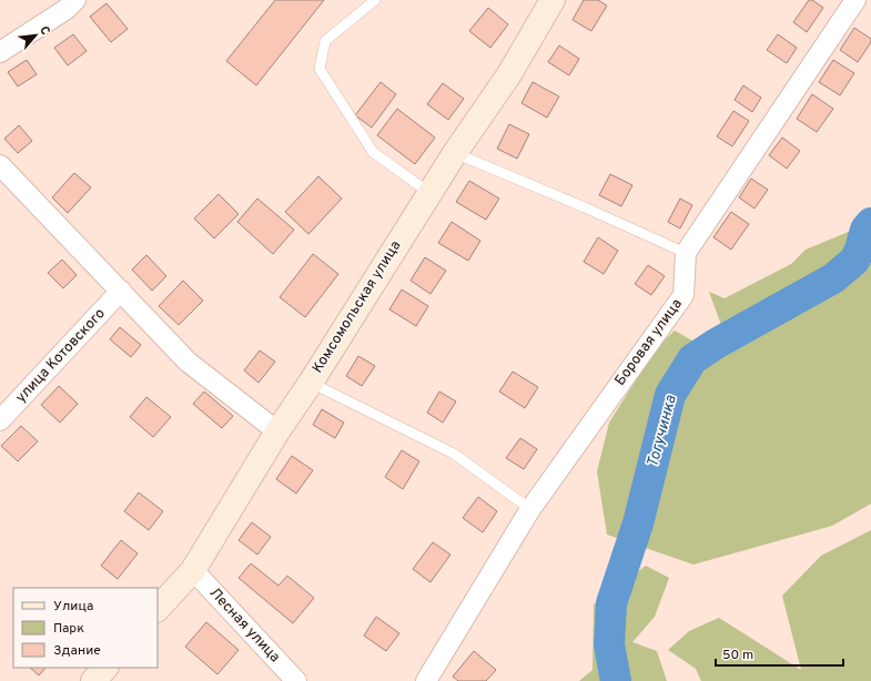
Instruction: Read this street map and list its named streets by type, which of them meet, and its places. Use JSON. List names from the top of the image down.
{
  "streets": {
    "main road": ["Комсомольская улица"],
    "street": ["Боровая улица", "улица Котовского", "Лесная улица"]
  },
  "crossings": [
    ["Комсомольская улица", "Лесная улица"]
  ],
  "water": ["Тогучинка"],
  "legend": ["Улица", "Парк", "Здание"],
  "scale_bar": "50 m",
  "north": "top right"
}
